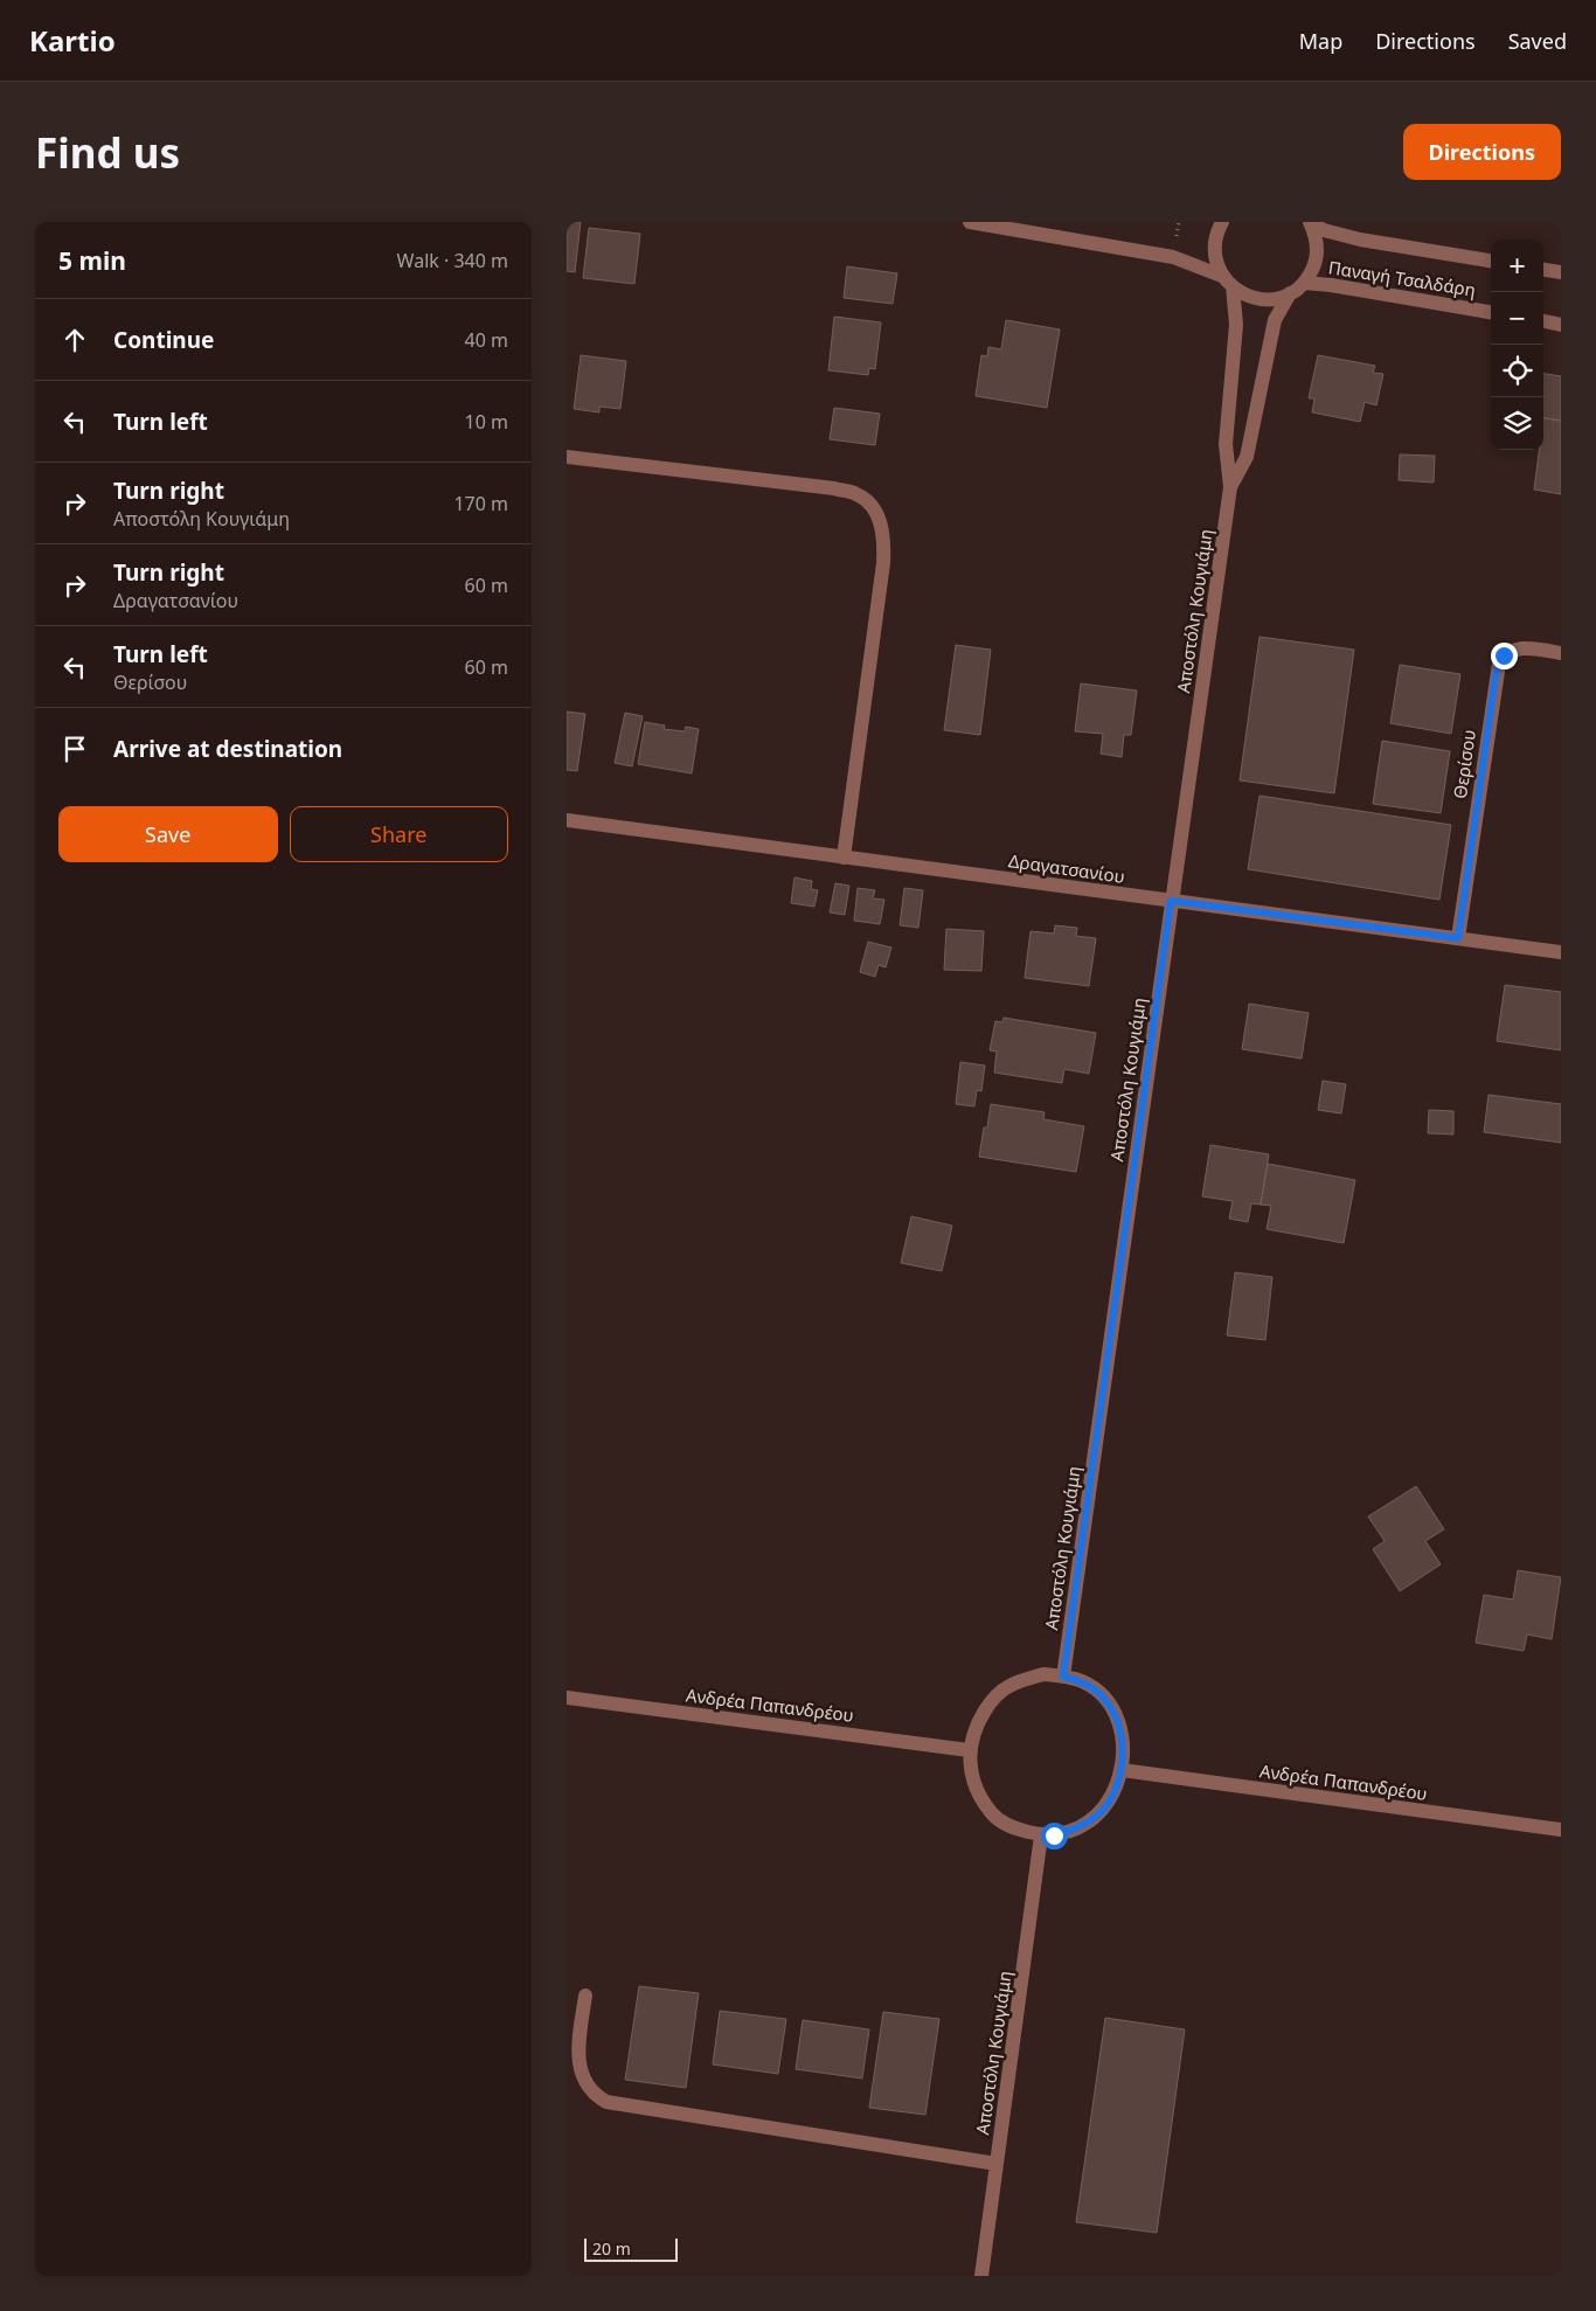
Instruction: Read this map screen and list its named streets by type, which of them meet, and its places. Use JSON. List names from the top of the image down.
{
  "streets": {
    "street": [
      "Παναγή Τσαλδάρη",
      "Αποστόλη Κουγιάμη",
      "Θερίσου",
      "Δραγατσανίου",
      "Ανδρέα Παπανδρέου"
    ]
  },
  "crossings": [
    ["Αποστόλη Κουγιάμη", "Δραγατσανίου"],
    ["Αποστόλη Κουγιάμη", "Ανδρέα Παπανδρέου"],
    ["Θερίσου", "Δραγατσανίου"]
  ],
  "scale_bar": "20 m",
  "page": {
    "header": "Kartio",
    "nav": ["Map", "Directions", "Saved"],
    "buttons": [
      "Directions",
      ["Save", "Share"]
    ],
    "title": "Find us",
    "heading": ["5 min", "Walk · 340 m"],
    "map_buttons": ["+", "−"],
    "list": [
      ["Continue", "40 m"],
      ["Turn left", "10 m"],
      ["Turn right", "Αποστόλη Κουγιάμη", "170 m"],
      ["Turn right", "Δραγατσανίου", "60 m"],
      ["Turn left", "Θερίσου", "60 m"],
      "Arrive at destination"
    ],
    "scale": "20 m"
  }
}
